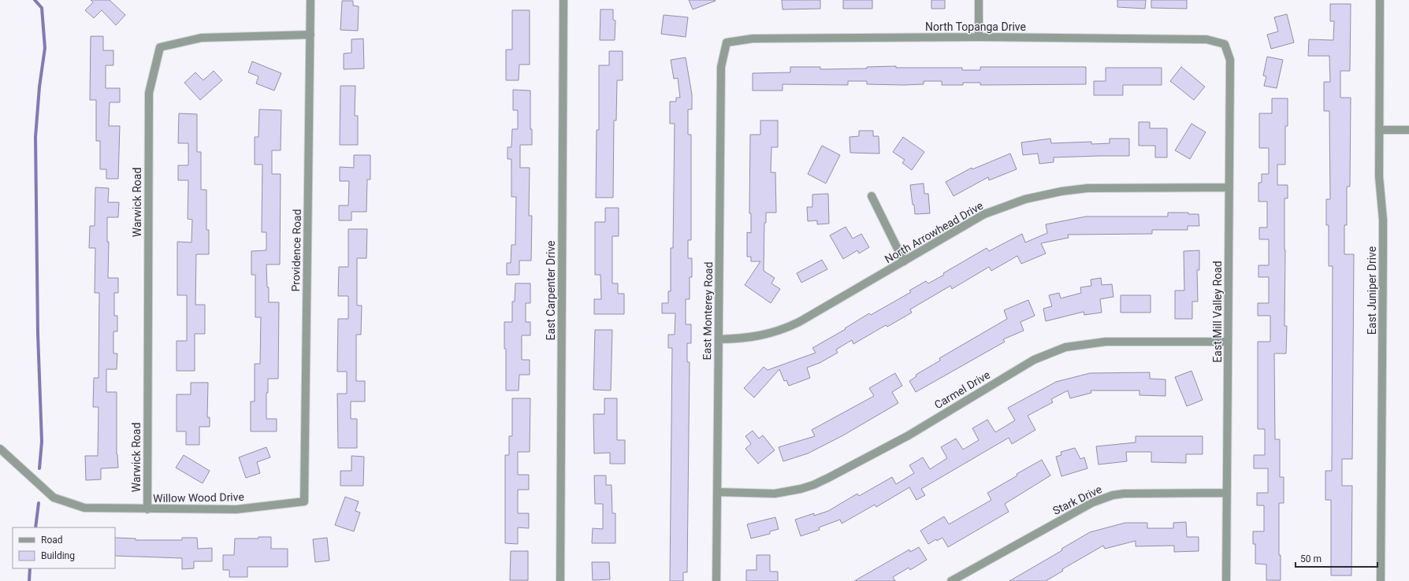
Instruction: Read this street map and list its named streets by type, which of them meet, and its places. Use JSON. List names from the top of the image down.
{
  "streets": {
    "street": [
      "North Topanga Drive",
      "Warwick Road",
      "North Arrowhead Drive",
      "Providence Road",
      "East Carpenter Drive",
      "East Juniper Drive",
      "East Monterey Road",
      "East Mill Valley Road",
      "Carmel Drive",
      "Willow Wood Drive",
      "Stark Drive"
    ]
  },
  "crossings": [
    ["North Topanga Drive", "East Monterey Road"],
    ["North Topanga Drive", "East Mill Valley Road"],
    ["Warwick Road", "Providence Road"],
    ["Warwick Road", "Willow Wood Drive"],
    ["North Arrowhead Drive", "East Monterey Road"],
    ["North Arrowhead Drive", "East Mill Valley Road"],
    ["Providence Road", "Willow Wood Drive"],
    ["East Monterey Road", "Carmel Drive"],
    ["East Mill Valley Road", "Carmel Drive"],
    ["East Mill Valley Road", "Stark Drive"]
  ],
  "legend": ["Road", "Building"],
  "scale_bar": "50 m"
}
